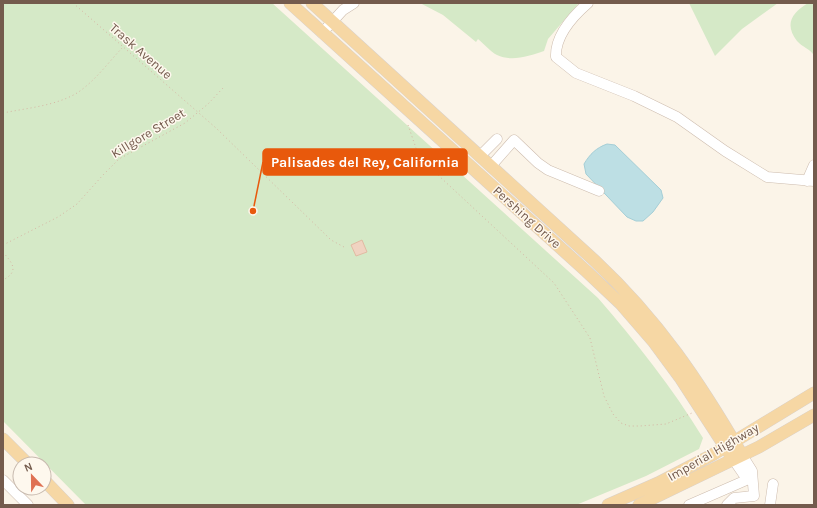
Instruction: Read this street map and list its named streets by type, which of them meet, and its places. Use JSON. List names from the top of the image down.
{
  "streets": {
    "main road": ["Pershing Drive", "Imperial Highway"],
    "path": ["Trask Avenue", "Killgore Street"]
  },
  "crossings": [
    ["Trask Avenue", "Killgore Street"],
    ["Pershing Drive", "Imperial Highway"]
  ],
  "places": ["Palisades del Rey, California"],
  "north": "top"
}
